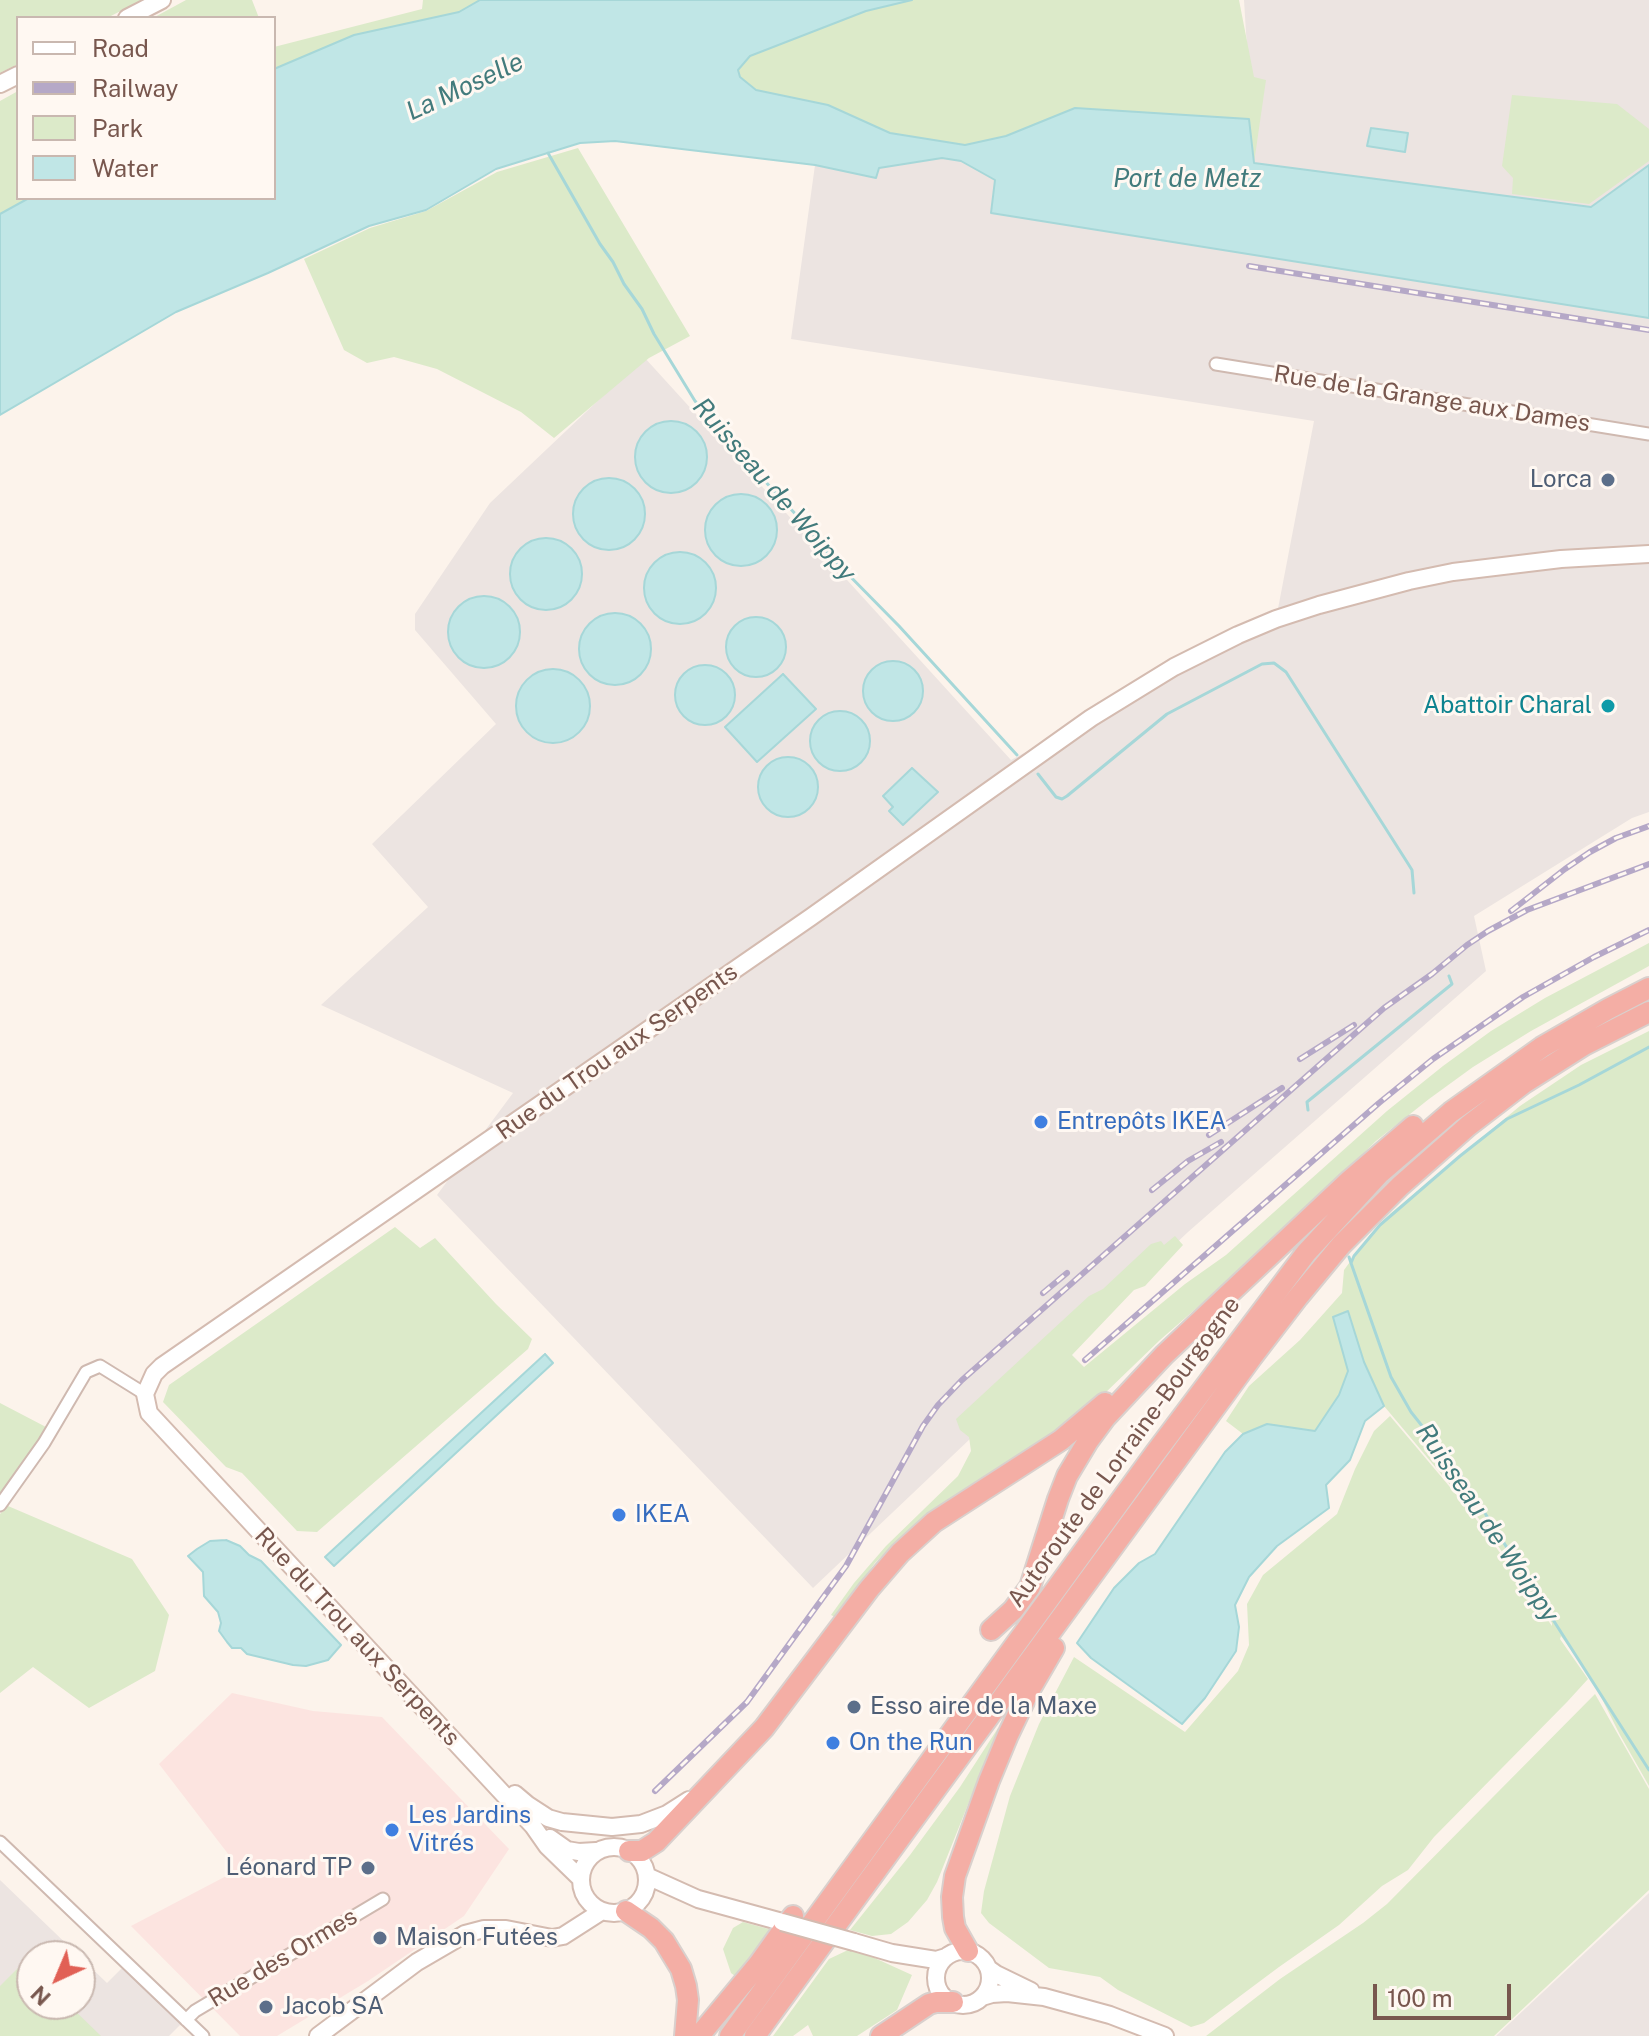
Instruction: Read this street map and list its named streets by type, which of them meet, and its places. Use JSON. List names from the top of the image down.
{
  "streets": {
    "highway": ["Autoroute de Lorraine-Bourgogne"],
    "street": ["Rue de la Grange aux Dames", "Rue du Trou aux Serpents", "Rue des Ormes"]
  },
  "water": ["La Moselle", "Port de Metz", "Ruisseau de Woippy"],
  "places": [
    "Lorca",
    "Abattoir Charal",
    "Entrepôts IKEA",
    "IKEA",
    "Esso aire de la Maxe",
    "On the Run",
    "Les Jardins Vitrés",
    "Léonard TP",
    "Maison Futées",
    "Jacob SA"
  ],
  "legend": [
    "Road",
    "Railway",
    "Park",
    "Water"
  ],
  "scale_bar": "100 m",
  "north": "bottom left"
}
